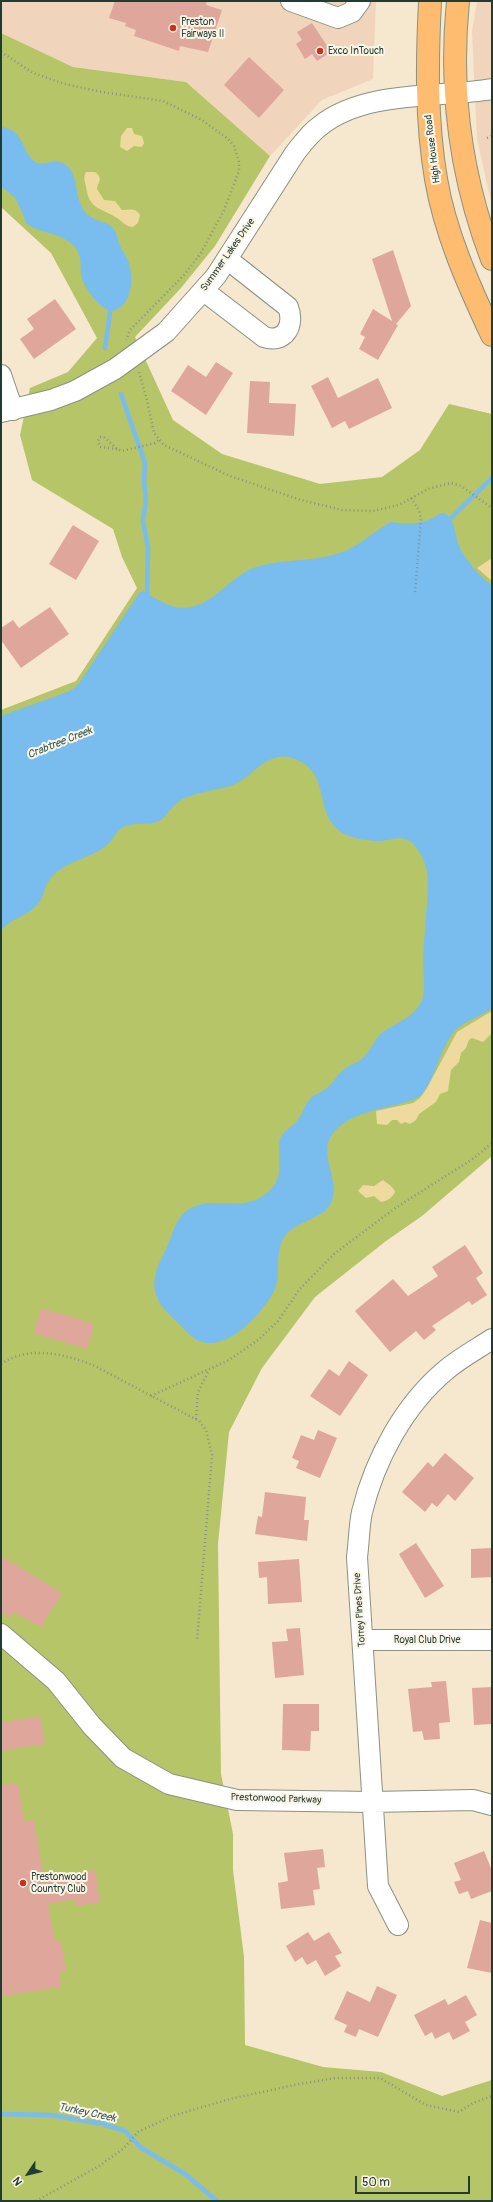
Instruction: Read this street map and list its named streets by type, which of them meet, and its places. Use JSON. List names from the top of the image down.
{
  "streets": {
    "main road": ["High House Road"],
    "street": [
      "Summer Lakes Drive",
      "Torrey Pines Drive",
      "Royal Club Drive",
      "Prestonwood Parkway"
    ]
  },
  "crossings": [
    ["High House Road", "Summer Lakes Drive"],
    ["Torrey Pines Drive", "Royal Club Drive"],
    ["Torrey Pines Drive", "Prestonwood Parkway"]
  ],
  "water": ["Crabtree Creek", "Turkey Creek"],
  "places": ["Preston Fairways II", "Exco InTouch", "Prestonwood Country Club"],
  "scale_bar": "50 m",
  "north": "bottom left"
}
